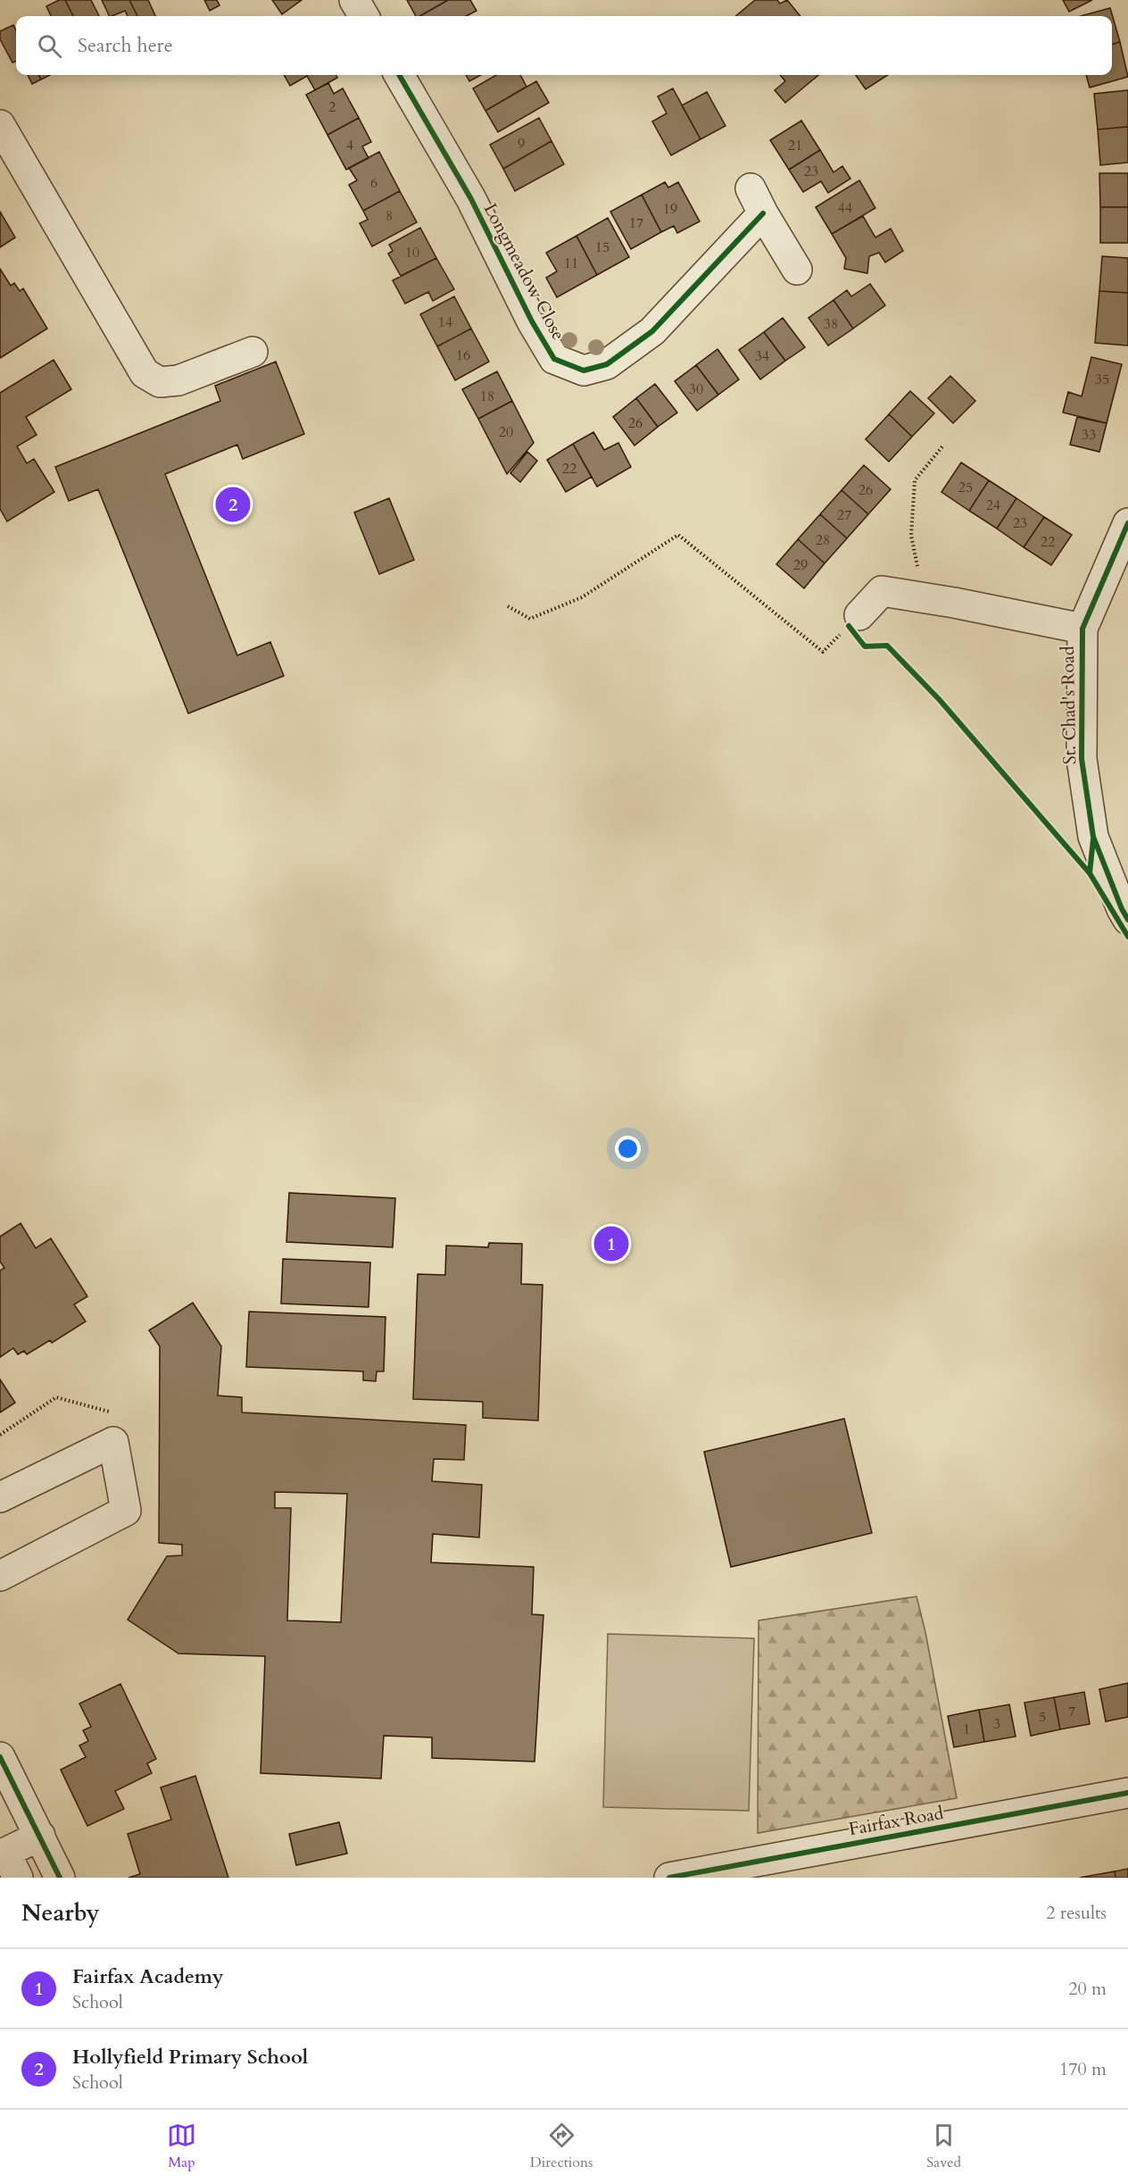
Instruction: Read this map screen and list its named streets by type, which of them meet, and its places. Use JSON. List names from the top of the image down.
{
  "streets": {
    "street": ["Longmeadow Close", "St. Chad's Road", "Fairfax Road"]
  },
  "house_numbers": [
    "2",
    "9",
    "4",
    "21",
    "23",
    "6",
    "44",
    "19",
    "8",
    "17",
    "15",
    "10",
    "11",
    "14",
    "38",
    "16",
    "34",
    "35",
    "30",
    "18",
    "26",
    "20",
    "33",
    "22",
    "25",
    "26",
    "24",
    "27",
    "23",
    "28",
    "22",
    "29",
    "7",
    "5",
    "3",
    "1"
  ],
  "page": {
    "search": "Search here",
    "pins": ["2", "1"],
    "heading": ["Nearby", "2 results"],
    "list": [
      {
        "mark": "1",
        "name": "Fairfax Academy",
        "note": "School",
        "value": "20 m"
      },
      {
        "mark": "2",
        "name": "Hollyfield Primary School",
        "note": "School",
        "value": "170 m"
      }
    ],
    "nav": ["Map", "Directions", "Saved"]
  }
}
